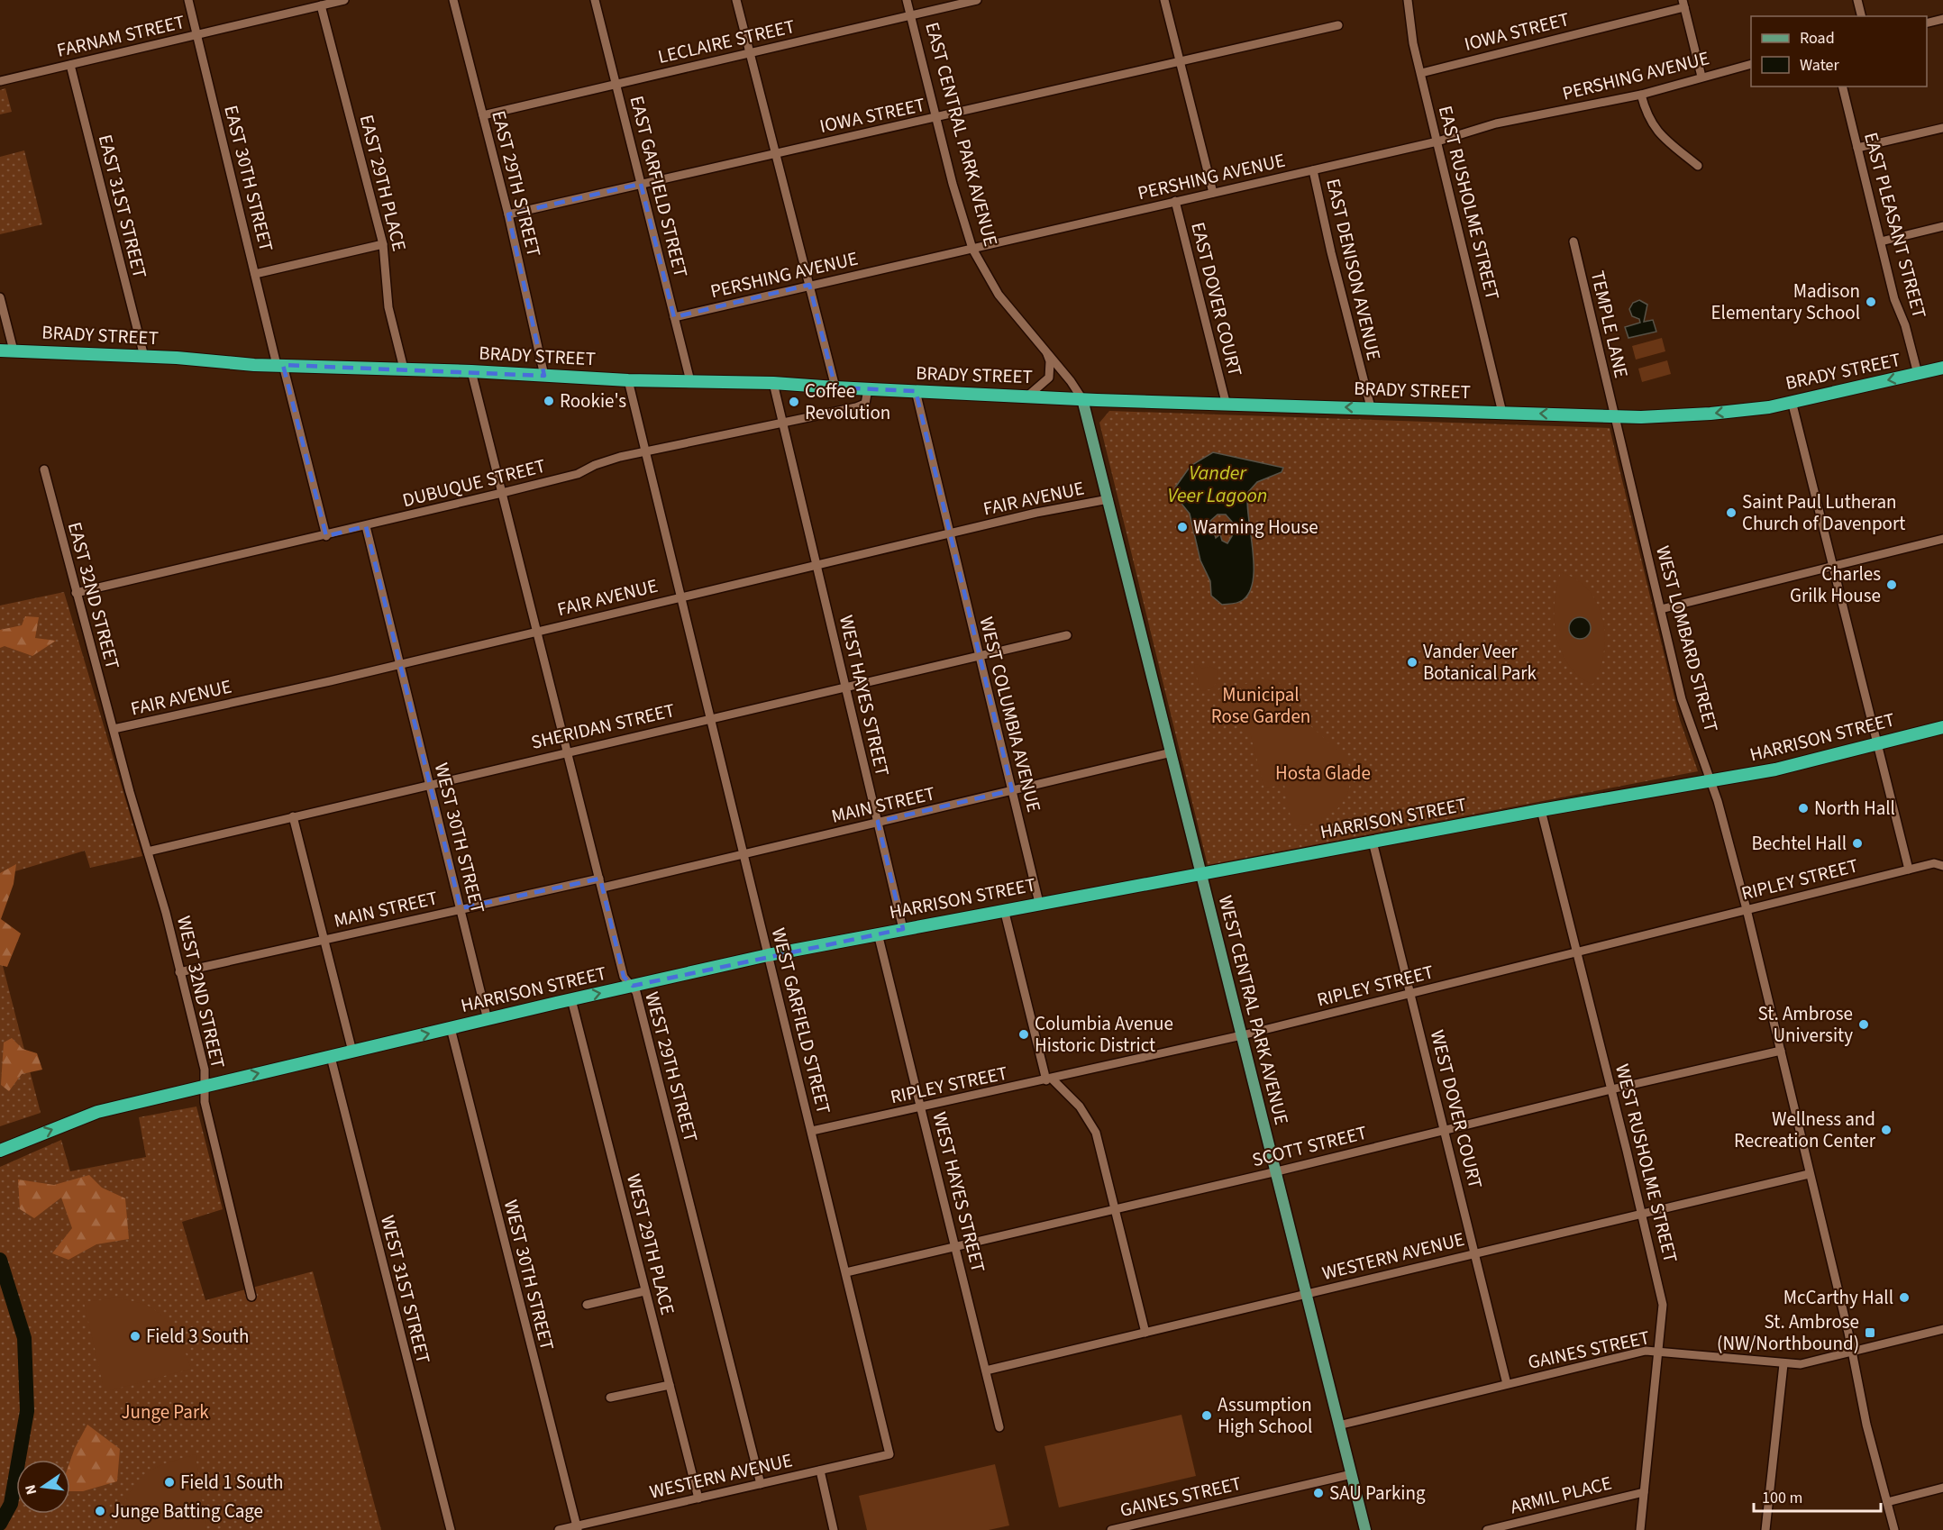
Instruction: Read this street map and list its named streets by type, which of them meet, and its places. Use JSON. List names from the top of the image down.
{
  "streets": {
    "highway": ["BRADY STREET", "HARRISON STREET"],
    "main road": ["EAST CENTRAL PARK AVENUE", "WEST CENTRAL PARK AVENUE"],
    "street": [
      "IOWA STREET",
      "FARNAM STREET",
      "LECLAIRE STREET",
      "PERSHING AVENUE",
      "EAST 30TH STREET",
      "EAST 29TH PLACE",
      "EAST 29TH STREET",
      "EAST GARFIELD STREET",
      "EAST RUSHOLME STREET",
      "EAST 31ST STREET",
      "EAST PLEASANT STREET",
      "EAST DENISON AVENUE",
      "EAST DOVER COURT",
      "TEMPLE LANE",
      "DUBUQUE STREET",
      "FAIR AVENUE",
      "EAST 32ND STREET",
      "WEST LOMBARD STREET",
      "WEST HAYES STREET",
      "WEST COLUMBIA AVENUE",
      "SHERIDAN STREET",
      "MAIN STREET",
      "WEST 30TH STREET",
      "RIPLEY STREET",
      "WEST 32ND STREET",
      "WEST GARFIELD STREET",
      "WEST 29TH STREET",
      "WEST DOVER COURT",
      "SCOTT STREET",
      "WEST RUSHOLME STREET",
      "WEST 29TH PLACE",
      "WESTERN AVENUE",
      "WEST 31ST STREET",
      "GAINES STREET",
      "ARMIL PLACE"
    ]
  },
  "crossings": [
    ["IOWA STREET", "EAST CENTRAL PARK AVENUE"],
    ["IOWA STREET", "EAST 29TH STREET"],
    ["IOWA STREET", "EAST GARFIELD STREET"],
    ["IOWA STREET", "EAST RUSHOLME STREET"],
    ["IOWA STREET", "EAST DOVER COURT"],
    ["FARNAM STREET", "EAST 30TH STREET"],
    ["FARNAM STREET", "EAST 29TH PLACE"],
    ["FARNAM STREET", "EAST 31ST STREET"],
    ["LECLAIRE STREET", "EAST CENTRAL PARK AVENUE"],
    ["LECLAIRE STREET", "EAST 29TH STREET"],
    ["LECLAIRE STREET", "EAST GARFIELD STREET"],
    ["PERSHING AVENUE", "EAST CENTRAL PARK AVENUE"],
    ["PERSHING AVENUE", "EAST GARFIELD STREET"],
    ["PERSHING AVENUE", "EAST RUSHOLME STREET"],
    ["PERSHING AVENUE", "EAST DENISON AVENUE"],
    ["PERSHING AVENUE", "EAST DOVER COURT"],
    ["EAST CENTRAL PARK AVENUE", "BRADY STREET"],
    ["EAST CENTRAL PARK AVENUE", "FAIR AVENUE"],
    ["EAST CENTRAL PARK AVENUE", "WEST CENTRAL PARK AVENUE"],
    ["EAST 30TH STREET", "BRADY STREET"],
    ["EAST 30TH STREET", "DUBUQUE STREET"],
    ["EAST 29TH PLACE", "BRADY STREET"],
    ["EAST 29TH STREET", "BRADY STREET"],
    ["EAST GARFIELD STREET", "BRADY STREET"],
    ["EAST RUSHOLME STREET", "BRADY STREET"],
    ["EAST 31ST STREET", "BRADY STREET"],
    ["EAST PLEASANT STREET", "BRADY STREET"],
    ["EAST DENISON AVENUE", "BRADY STREET"],
    ["EAST DOVER COURT", "BRADY STREET"],
    ["TEMPLE LANE", "BRADY STREET"],
    ["TEMPLE LANE", "WEST LOMBARD STREET"],
    ["BRADY STREET", "DUBUQUE STREET"],
    ["BRADY STREET", "WEST LOMBARD STREET"],
    ["BRADY STREET", "WEST HAYES STREET"],
    ["BRADY STREET", "WEST COLUMBIA AVENUE"],
    ["DUBUQUE STREET", "EAST 32ND STREET"],
    ["DUBUQUE STREET", "WEST HAYES STREET"],
    ["FAIR AVENUE", "EAST 32ND STREET"],
    ["FAIR AVENUE", "WEST HAYES STREET"],
    ["FAIR AVENUE", "WEST COLUMBIA AVENUE"],
    ["FAIR AVENUE", "WEST 30TH STREET"],
    ["FAIR AVENUE", "WEST 32ND STREET"],
    ["FAIR AVENUE", "WEST CENTRAL PARK AVENUE"],
    ["FAIR AVENUE", "WEST GARFIELD STREET"],
    ["FAIR AVENUE", "WEST 29TH STREET"],
    ["EAST 32ND STREET", "WEST 32ND STREET"],
    ["WEST LOMBARD STREET", "HARRISON STREET"],
    ["WEST LOMBARD STREET", "RIPLEY STREET"],
    ["WEST LOMBARD STREET", "SCOTT STREET"],
    ["WEST LOMBARD STREET", "WESTERN AVENUE"],
    ["WEST LOMBARD STREET", "GAINES STREET"],
    ["WEST HAYES STREET", "SHERIDAN STREET"],
    ["WEST HAYES STREET", "HARRISON STREET"],
    ["WEST HAYES STREET", "MAIN STREET"],
    ["WEST HAYES STREET", "RIPLEY STREET"],
    ["WEST HAYES STREET", "SCOTT STREET"],
    ["WEST HAYES STREET", "WESTERN AVENUE"],
    ["WEST COLUMBIA AVENUE", "SHERIDAN STREET"],
    ["WEST COLUMBIA AVENUE", "HARRISON STREET"],
    ["WEST COLUMBIA AVENUE", "MAIN STREET"],
    ["SHERIDAN STREET", "WEST 30TH STREET"],
    ["SHERIDAN STREET", "WEST 32ND STREET"],
    ["SHERIDAN STREET", "WEST GARFIELD STREET"],
    ["SHERIDAN STREET", "WEST 29TH STREET"],
    ["HARRISON STREET", "WEST 30TH STREET"],
    ["HARRISON STREET", "WEST 32ND STREET"],
    ["HARRISON STREET", "WEST CENTRAL PARK AVENUE"],
    ["HARRISON STREET", "WEST GARFIELD STREET"],
    ["HARRISON STREET", "WEST 29TH STREET"],
    ["HARRISON STREET", "WEST DOVER COURT"],
    ["HARRISON STREET", "WEST RUSHOLME STREET"],
    ["HARRISON STREET", "WEST 29TH PLACE"],
    ["HARRISON STREET", "WEST 31ST STREET"],
    ["MAIN STREET", "WEST 30TH STREET"],
    ["MAIN STREET", "WEST 32ND STREET"],
    ["MAIN STREET", "WEST CENTRAL PARK AVENUE"],
    ["MAIN STREET", "WEST GARFIELD STREET"],
    ["MAIN STREET", "WEST 29TH STREET"],
    ["WEST 30TH STREET", "WESTERN AVENUE"],
    ["RIPLEY STREET", "WEST CENTRAL PARK AVENUE"],
    ["RIPLEY STREET", "WEST GARFIELD STREET"],
    ["RIPLEY STREET", "WEST DOVER COURT"],
    ["RIPLEY STREET", "WEST RUSHOLME STREET"],
    ["WEST CENTRAL PARK AVENUE", "SCOTT STREET"],
    ["WEST CENTRAL PARK AVENUE", "WESTERN AVENUE"],
    ["WEST CENTRAL PARK AVENUE", "GAINES STREET"],
    ["WEST GARFIELD STREET", "SCOTT STREET"],
    ["WEST GARFIELD STREET", "WESTERN AVENUE"],
    ["WEST 29TH STREET", "WESTERN AVENUE"],
    ["WEST DOVER COURT", "SCOTT STREET"],
    ["WEST DOVER COURT", "WESTERN AVENUE"],
    ["WEST DOVER COURT", "GAINES STREET"],
    ["SCOTT STREET", "WEST RUSHOLME STREET"],
    ["WEST RUSHOLME STREET", "WESTERN AVENUE"],
    ["WEST RUSHOLME STREET", "GAINES STREET"],
    ["WEST RUSHOLME STREET", "ARMIL PLACE"],
    ["WEST 29TH PLACE", "WESTERN AVENUE"]
  ],
  "water": ["Vander Veer Lagoon"],
  "parks": ["Municipal Rose Garden", "Hosta Glade", "Junge Park"],
  "places": {
    "other": [
      "Madison Elementary School",
      "Rookie's",
      "Coffee Revolution",
      "Saint Paul Lutheran Church of Davenport",
      "Warming House",
      "Charles Grilk House",
      "Vander Veer Botanical Park",
      "North Hall",
      "Bechtel Hall",
      "St. Ambrose University",
      "Columbia Avenue Historic District",
      "Wellness and Recreation Center",
      "McCarthy Hall",
      "Field 3 South",
      "Assumption High School",
      "Field 1 South",
      "SAU Parking",
      "Junge Batting Cage"
    ],
    "transit": ["St. Ambrose (NW/Northbound)"]
  },
  "legend": ["Road", "Water"],
  "scale_bar": "100 m",
  "north": "left"
}
